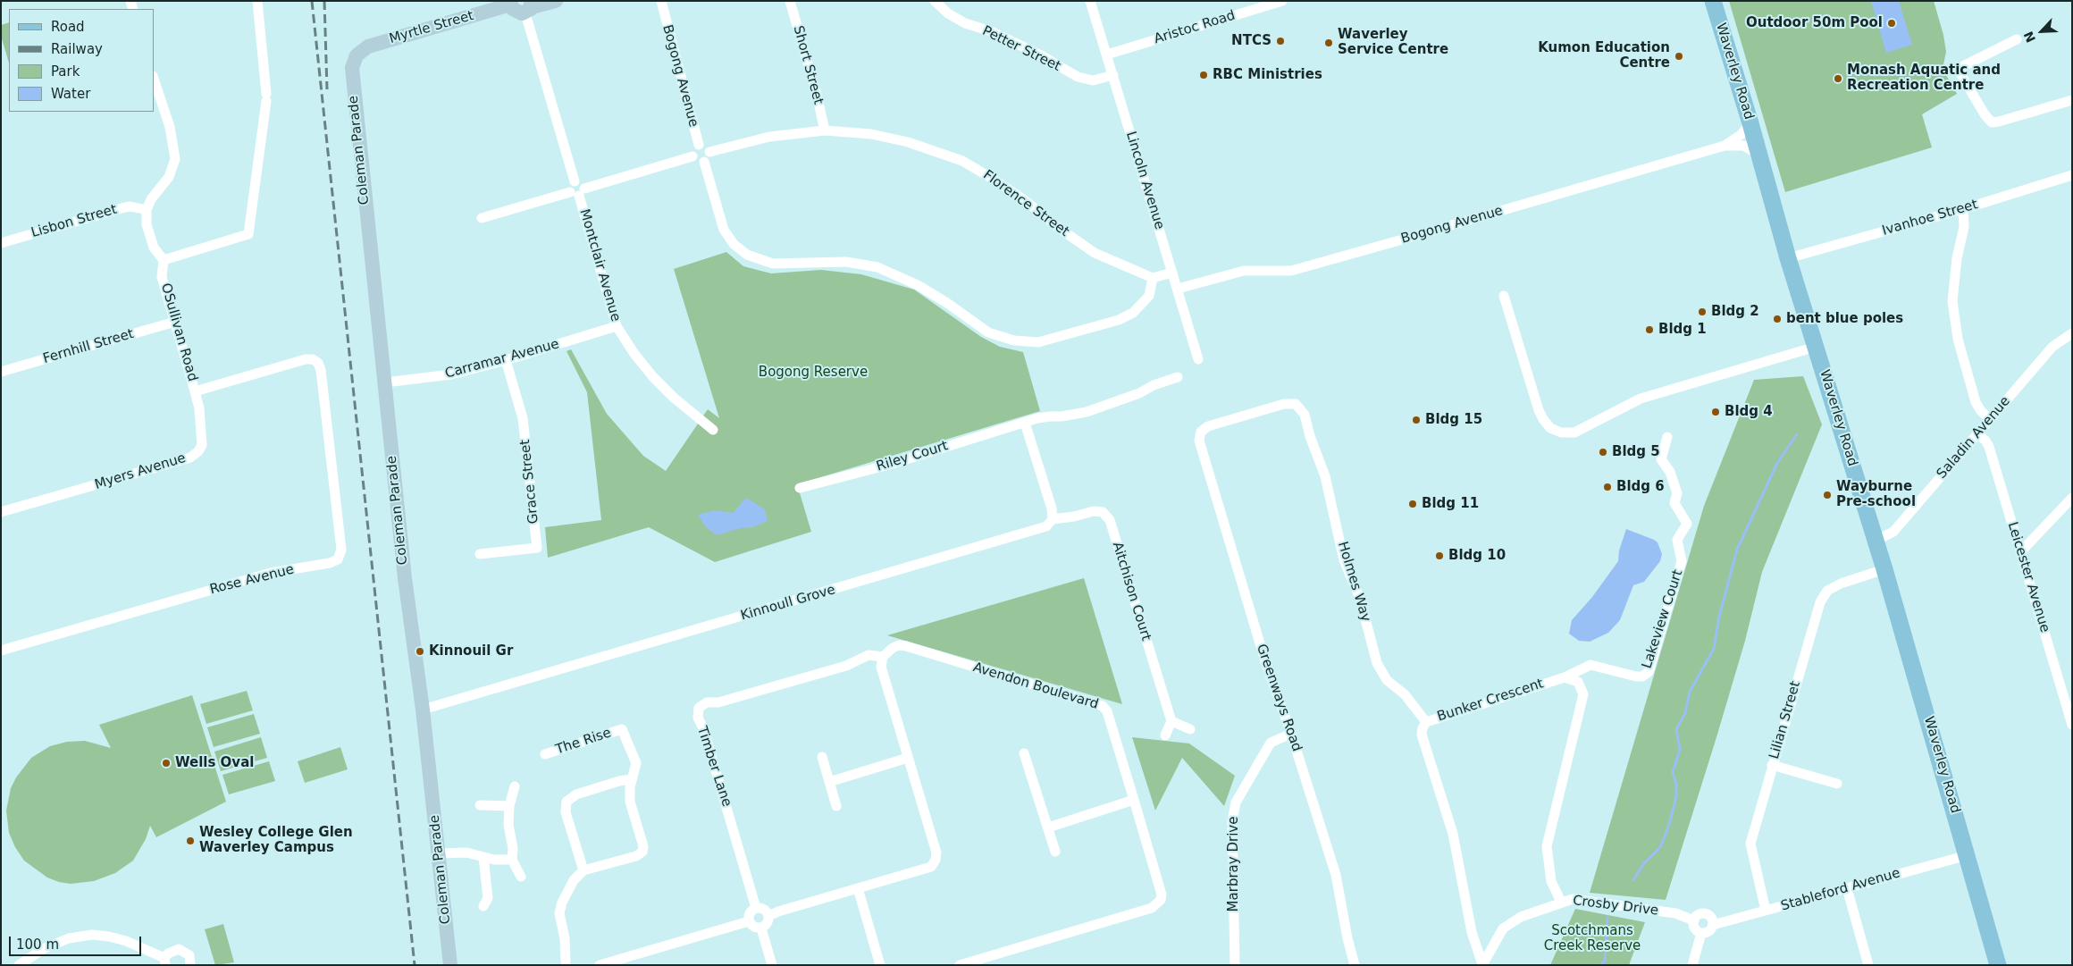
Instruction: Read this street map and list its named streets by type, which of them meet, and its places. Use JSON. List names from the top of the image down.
{
  "streets": {
    "main road": ["Waverley Road"],
    "street": [
      "Myrtle Street",
      "Aristoc Road",
      "Petter Street",
      "Short Street",
      "Bogong Avenue",
      "Coleman Parade",
      "Lincoln Avenue",
      "Florence Street",
      "Ivanhoe Street",
      "Lisbon Street",
      "Montclair Avenue",
      "OSullivan Road",
      "Fernhill Street",
      "Carramar Avenue",
      "Saladin Avenue",
      "Riley Court",
      "Myers Avenue",
      "Grace Street",
      "Leicester Avenue",
      "Rose Avenue",
      "Holmes Way",
      "Aitchison Court",
      "Kinnoull Grove",
      "Lakeview Court",
      "Avendon Boulevard",
      "Greenways Road",
      "Bunker Crescent",
      "Lilian Street",
      "The Rise",
      "Timber Lane",
      "Marbray Drive",
      "Stableford Avenue",
      "Crosby Drive"
    ]
  },
  "crossings": [
    ["Myrtle Street", "Coleman Parade"],
    ["Aristoc Road", "Lincoln Avenue"],
    ["Petter Street", "Lincoln Avenue"],
    ["Short Street", "Florence Street"],
    ["Waverley Road", "Bogong Avenue"],
    ["Waverley Road", "Ivanhoe Street"],
    ["Waverley Road", "Saladin Avenue"],
    ["Waverley Road", "Lilian Street"],
    ["Waverley Road", "Stableford Avenue"],
    ["Bogong Avenue", "Lincoln Avenue"],
    ["Bogong Avenue", "Florence Street"],
    ["Coleman Parade", "Carramar Avenue"],
    ["Coleman Parade", "Kinnoull Grove"],
    ["Montclair Avenue", "Carramar Avenue"],
    ["OSullivan Road", "Fernhill Street"],
    ["OSullivan Road", "Myers Avenue"],
    ["OSullivan Road", "Rose Avenue"],
    ["Carramar Avenue", "Grace Street"],
    ["Saladin Avenue", "Leicester Avenue"],
    ["Myers Avenue", "Rose Avenue"],
    ["Holmes Way", "Greenways Road"],
    ["Holmes Way", "Bunker Crescent"],
    ["Aitchison Court", "Kinnoull Grove"],
    ["Lakeview Court", "Bunker Crescent"],
    ["Avendon Boulevard", "Timber Lane"],
    ["Greenways Road", "Marbray Drive"],
    ["Bunker Crescent", "Crosby Drive"],
    ["Lilian Street", "Stableford Avenue"],
    ["Stableford Avenue", "Crosby Drive"]
  ],
  "parks": ["Bogong Reserve", "Scotchmans Creek Reserve"],
  "places": [
    "Outdoor 50m Pool",
    "NTCS",
    "Waverley Service Centre",
    "Kumon Education Centre",
    "RBC Ministries",
    "Monash Aquatic and Recreation Centre",
    "Bldg 2",
    "bent blue poles",
    "Bldg 1",
    "Bldg 4",
    "Bldg 15",
    "Bldg 5",
    "Bldg 6",
    "Wayburne Pre-school",
    "Bldg 11",
    "Bldg 10",
    "Kinnouil Gr",
    "Wells Oval",
    "Wesley College Glen Waverley Campus"
  ],
  "legend": [
    "Road",
    "Railway",
    "Park",
    "Water"
  ],
  "scale_bar": "100 m",
  "north": "bottom left"
}
